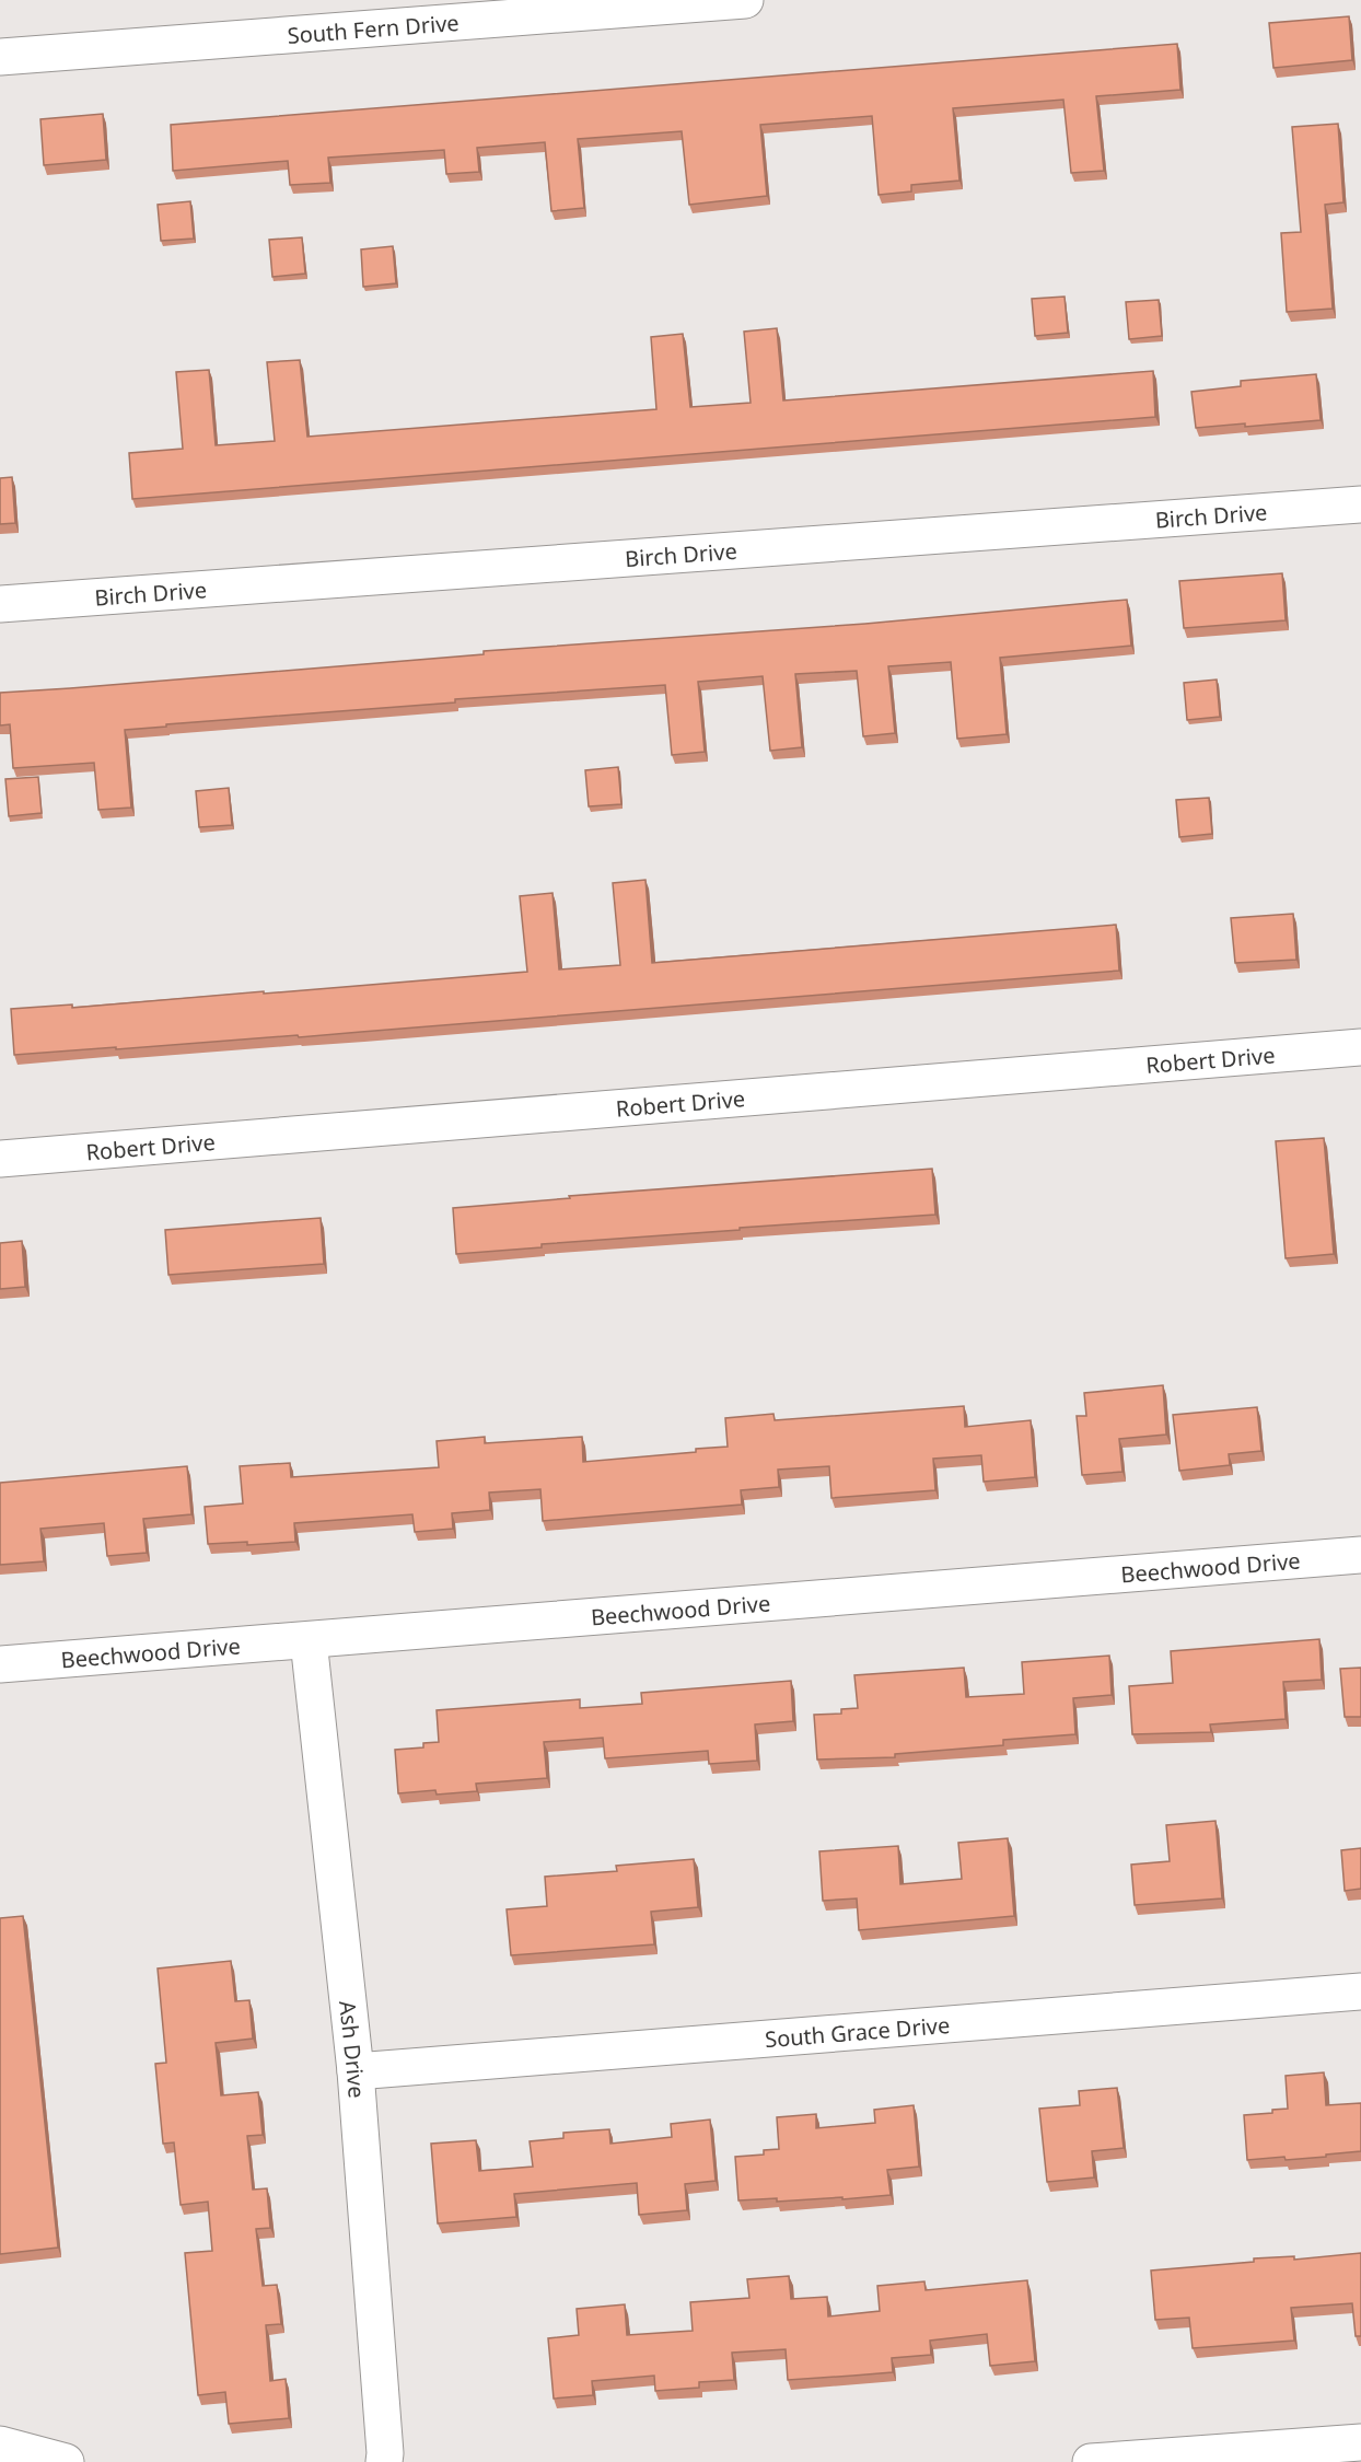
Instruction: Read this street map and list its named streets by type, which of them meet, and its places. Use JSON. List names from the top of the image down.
{
  "streets": {
    "street": [
      "South Fern Drive",
      "Birch Drive",
      "Robert Drive",
      "Beechwood Drive",
      "South Grace Drive",
      "Ash Drive"
    ]
  },
  "crossings": [
    ["Beechwood Drive", "Ash Drive"],
    ["South Grace Drive", "Ash Drive"]
  ]
}
